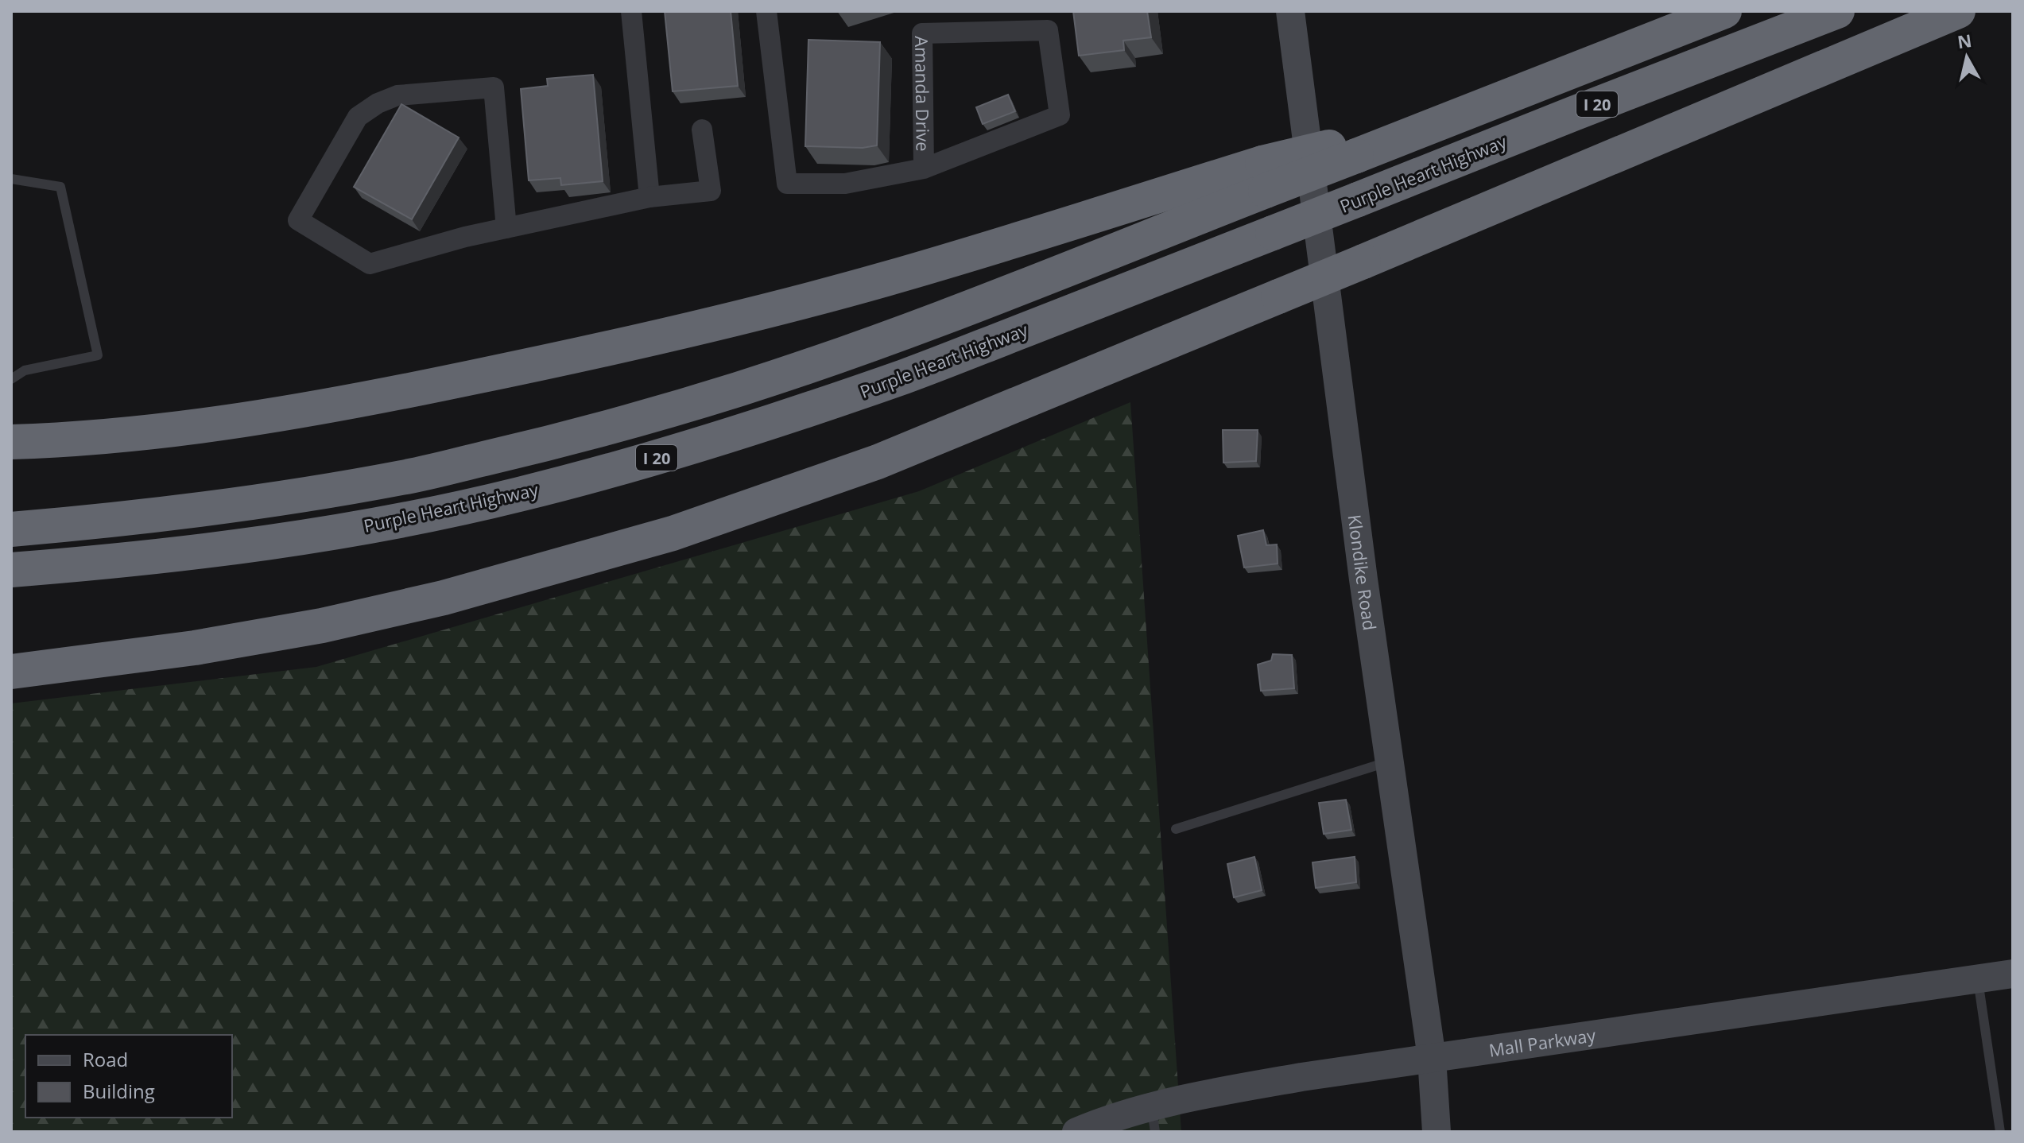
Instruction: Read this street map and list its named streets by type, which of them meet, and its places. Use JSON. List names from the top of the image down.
{
  "streets": {
    "highway": ["I 20", "Purple Heart Highway"],
    "street": ["Amanda Drive", "Klondike Road", "Mall Parkway"]
  },
  "crossings": [
    ["Klondike Road", "Mall Parkway"]
  ],
  "legend": ["Road", "Building"],
  "north": "top"
}
